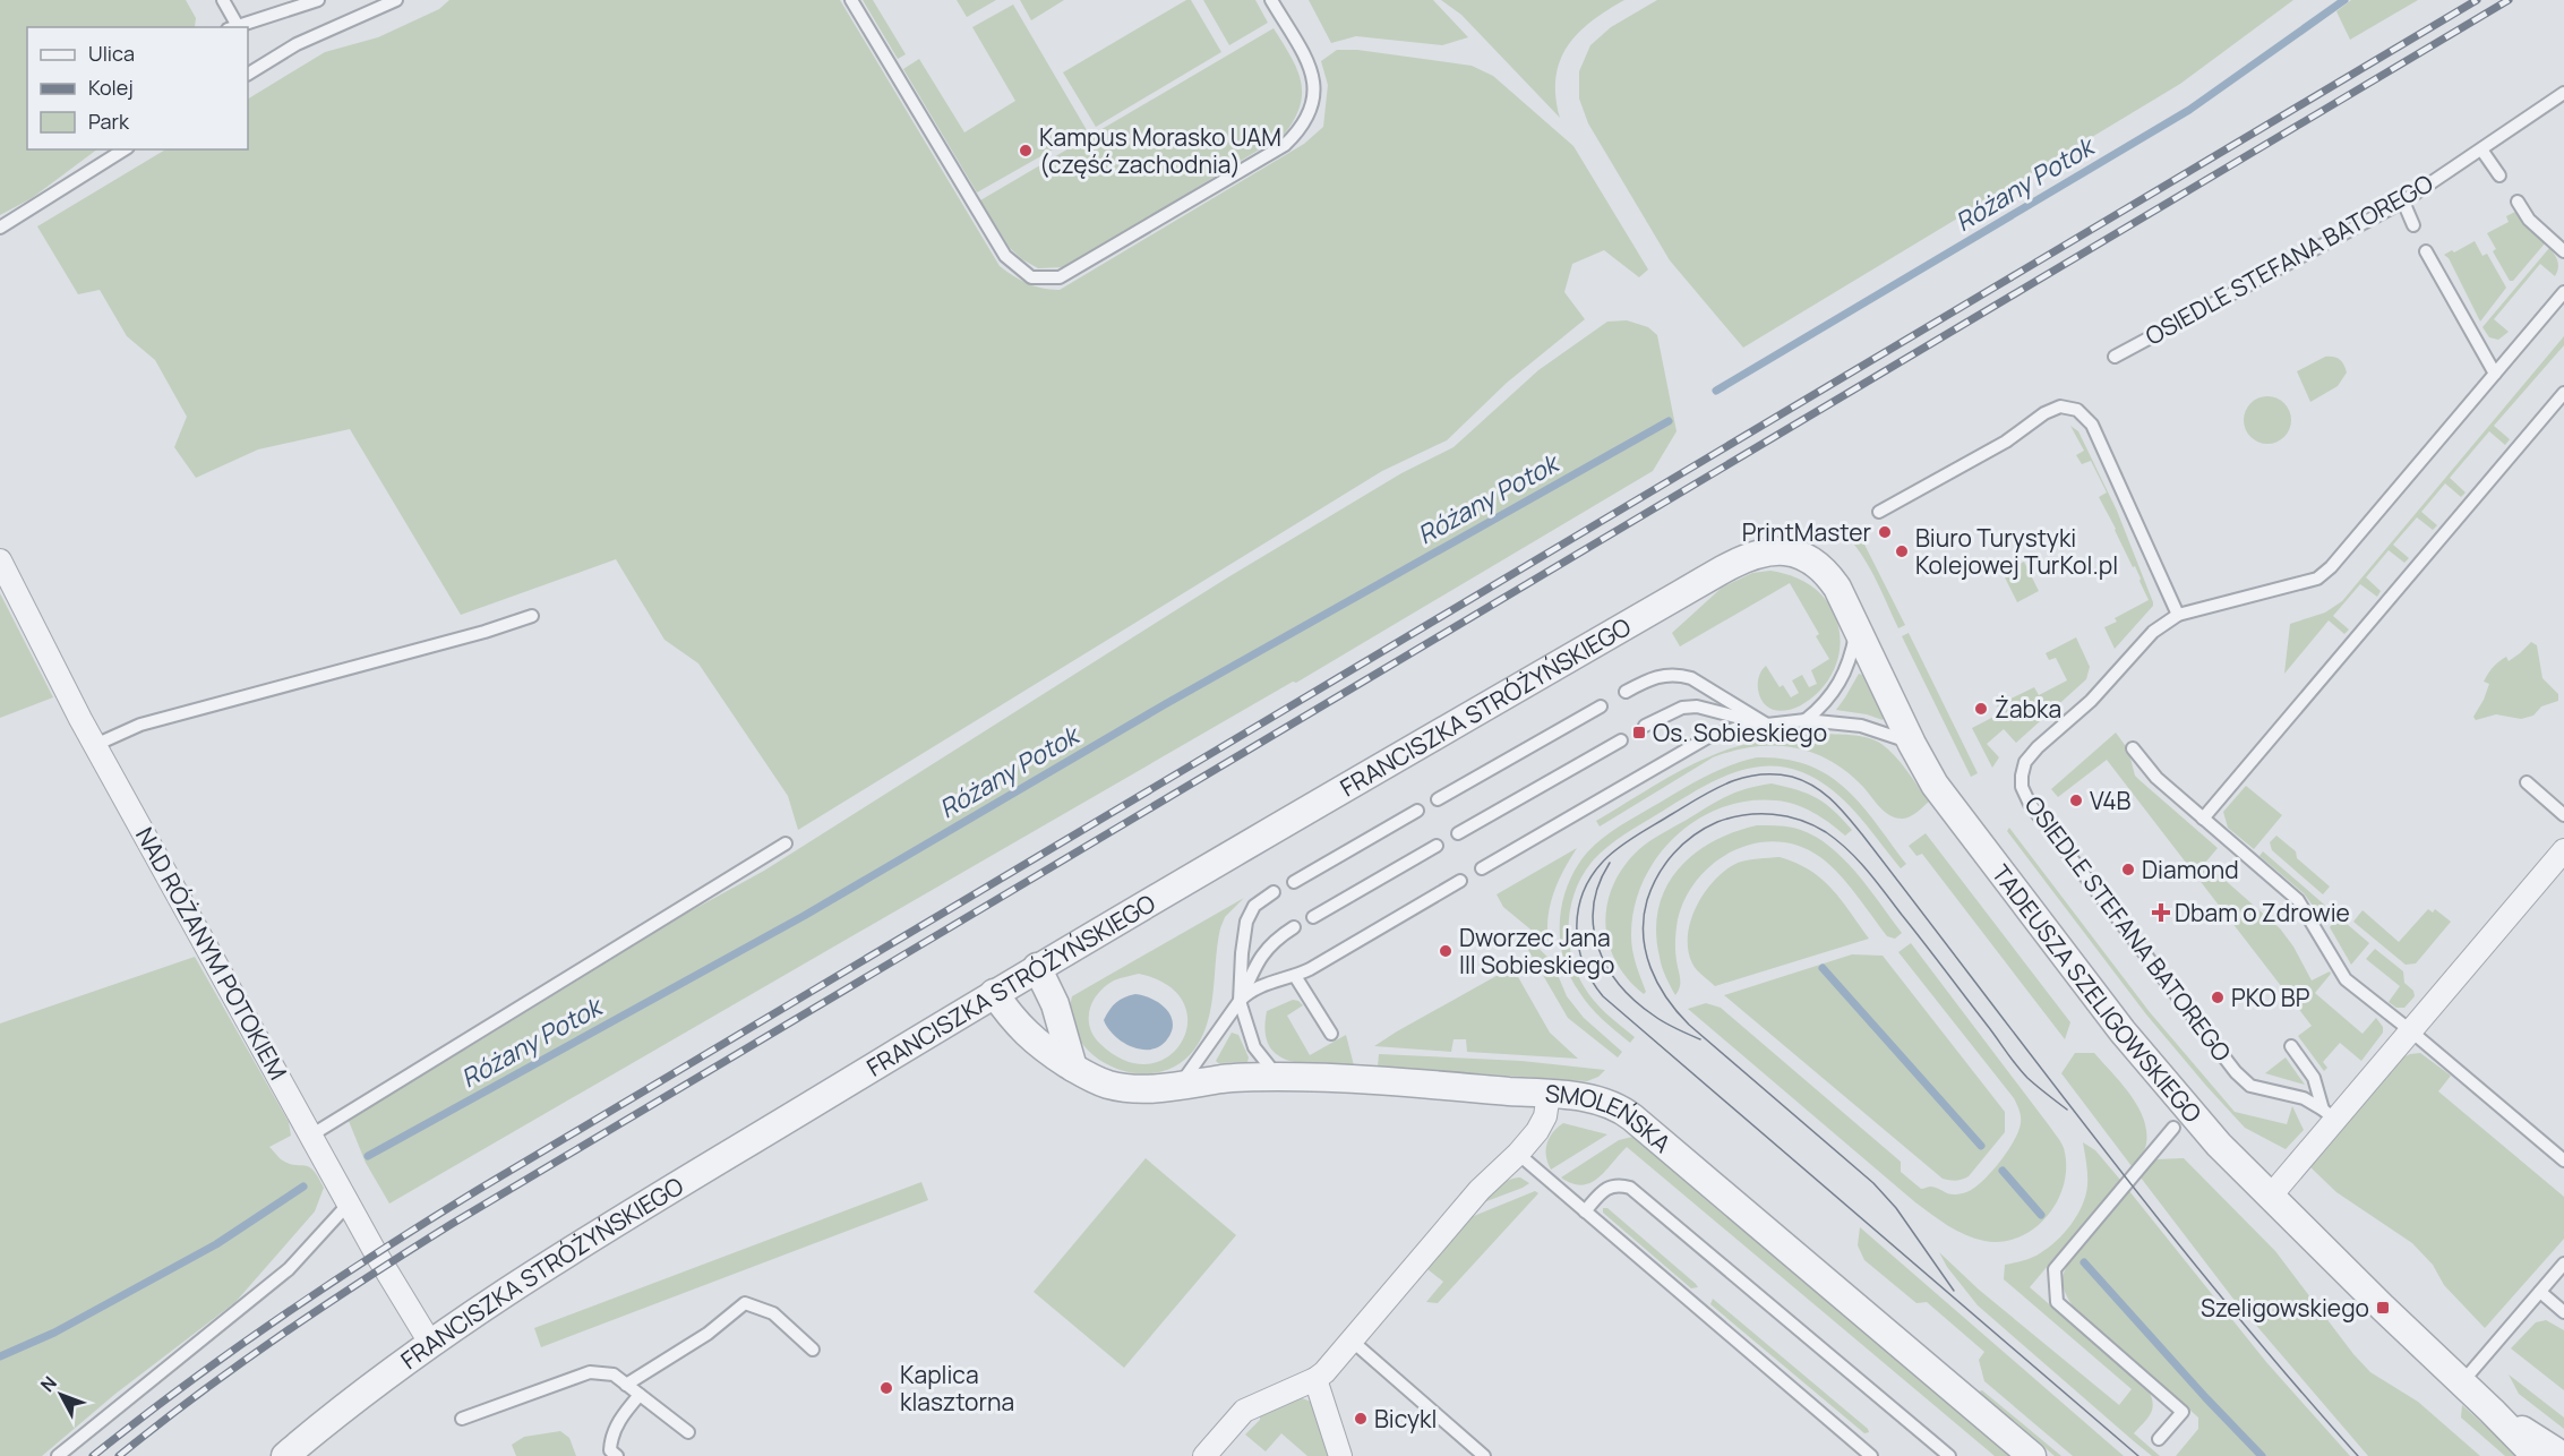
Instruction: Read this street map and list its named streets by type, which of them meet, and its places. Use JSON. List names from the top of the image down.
{
  "streets": {
    "street": [
      "FRANCISZKA STRÓŻYŃSKIEGO",
      "NAD RÓŻANYM POTOKIEM",
      "TADEUSZA SZELIGOWSKIEGO",
      "SMOLEŃSKA"
    ],
    "lane": ["OSIEDLE STEFANA BATOREGO"]
  },
  "crossings": [
    ["FRANCISZKA STRÓŻYŃSKIEGO", "NAD RÓŻANYM POTOKIEM"],
    ["FRANCISZKA STRÓŻYŃSKIEGO", "TADEUSZA SZELIGOWSKIEGO"],
    ["FRANCISZKA STRÓŻYŃSKIEGO", "SMOLEŃSKA"]
  ],
  "water": ["Różany Potok"],
  "places": {
    "other": [
      "Kampus Morasko UAM (część zachodnia)",
      "PrintMaster",
      "Biuro Turystyki Kolejowej TurKol.pl",
      "Żabka",
      "V4B",
      "Diamond",
      "Dworzec Jana III Sobieskiego",
      "PKO BP",
      "Kaplica klasztorna",
      "Bicykl"
    ],
    "transit": ["Os. Sobieskiego", "Szeligowskiego"],
    "health": ["Dbam o Zdrowie"]
  },
  "legend": ["Ulica", "Kolej", "Park"],
  "north": "top left"
}
